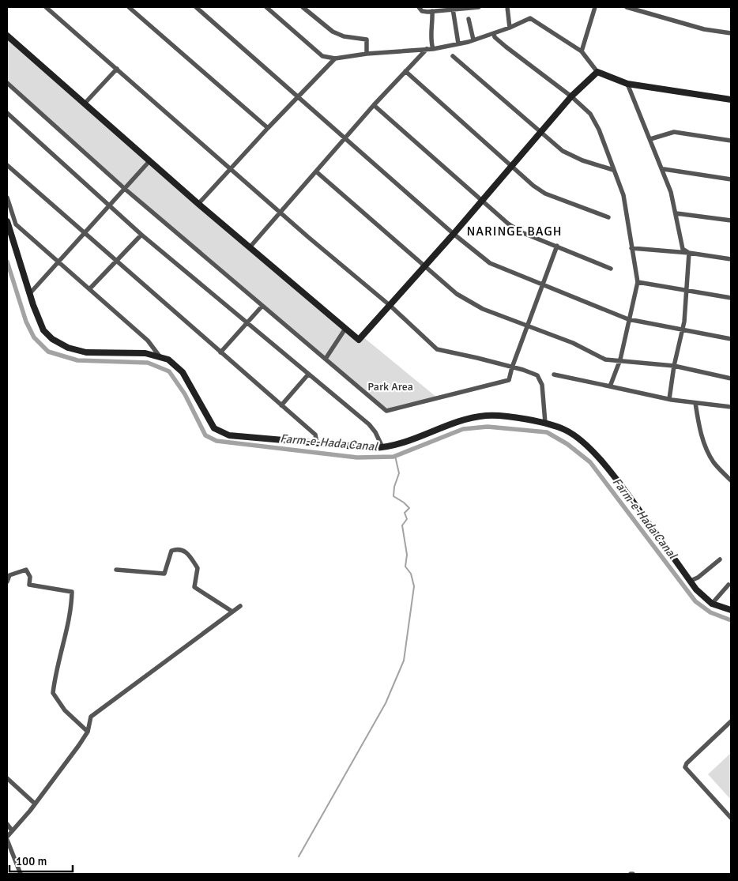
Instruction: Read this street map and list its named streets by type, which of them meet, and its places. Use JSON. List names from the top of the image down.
{
  "districts": ["NARINGE BAGH"],
  "water": ["Farm-e-Hada Canal"],
  "parks": ["Park Area"],
  "scale_bar": "100 m"
}
